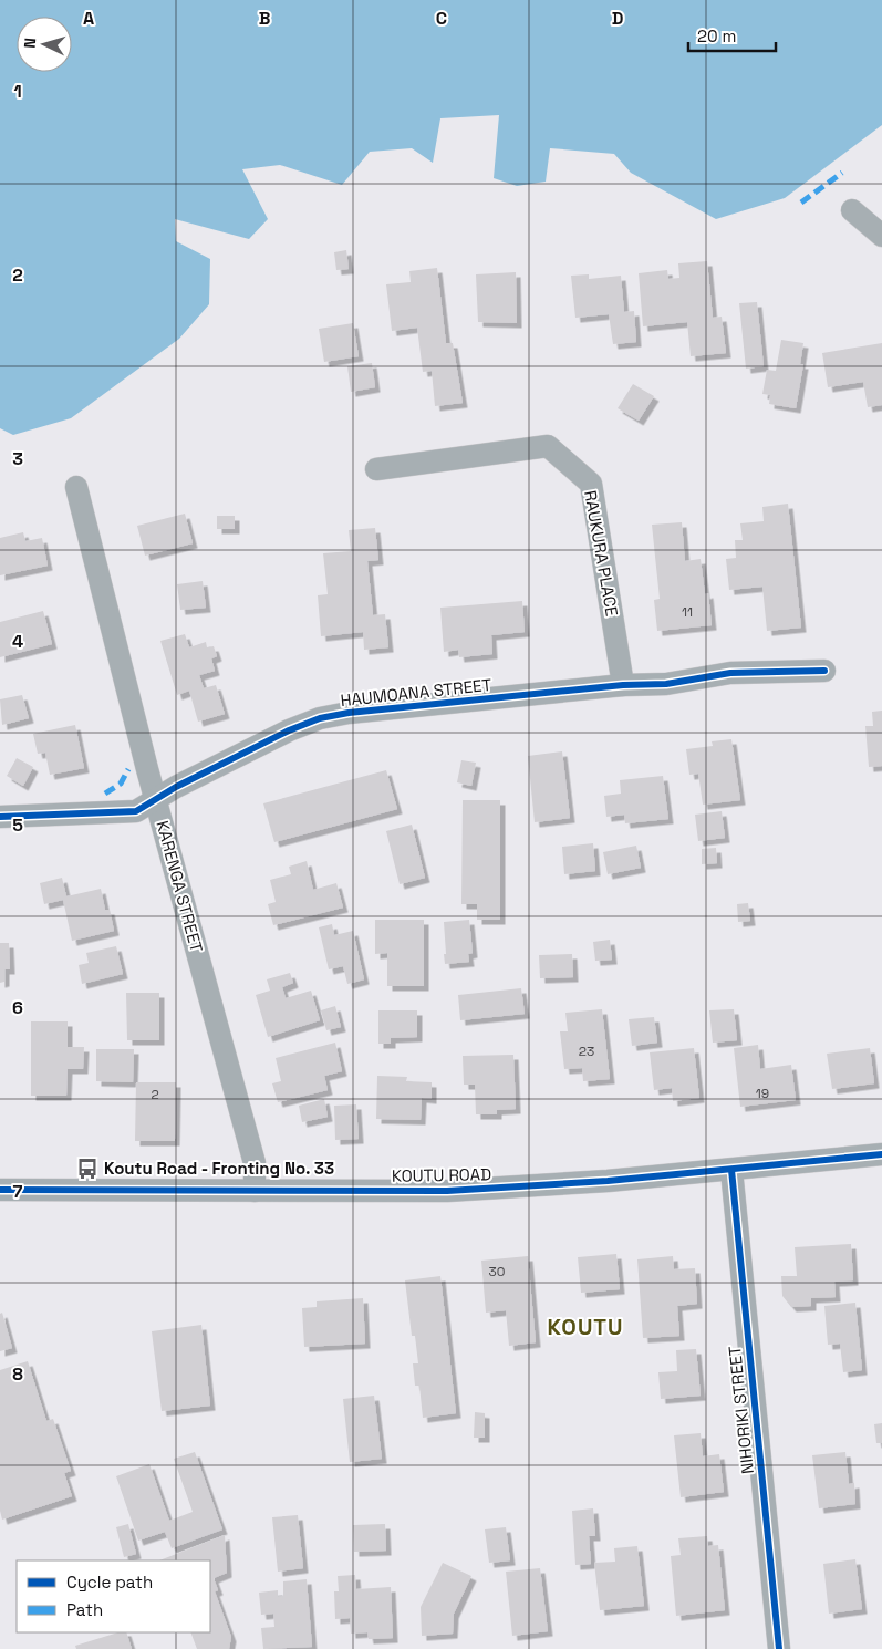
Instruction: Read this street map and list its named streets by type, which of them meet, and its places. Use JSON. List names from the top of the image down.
{
  "streets": {
    "street": [
      "RAUKURA PLACE",
      "HAUMOANA STREET",
      "KARENGA STREET",
      "KOUTU ROAD",
      "NIHORIKI STREET"
    ]
  },
  "crossings": [
    ["RAUKURA PLACE", "HAUMOANA STREET"],
    ["HAUMOANA STREET", "KARENGA STREET"],
    ["KARENGA STREET", "KOUTU ROAD"],
    ["KOUTU ROAD", "NIHORIKI STREET"]
  ],
  "districts": ["KOUTU"],
  "places": {
    "bus stop": ["Koutu Road - Fronting No. 33"]
  },
  "house_numbers": [
    "11",
    "23",
    "19",
    "2",
    "30"
  ],
  "legend": ["Cycle path", "Path"],
  "scale_bar": "20 m",
  "north": "left",
  "grid": {
    "columns": [
      "A",
      "B",
      "C",
      "D"
    ],
    "rows": [
      "1",
      "2",
      "3",
      "4",
      "5",
      "6",
      "7",
      "8"
    ]
  }
}
